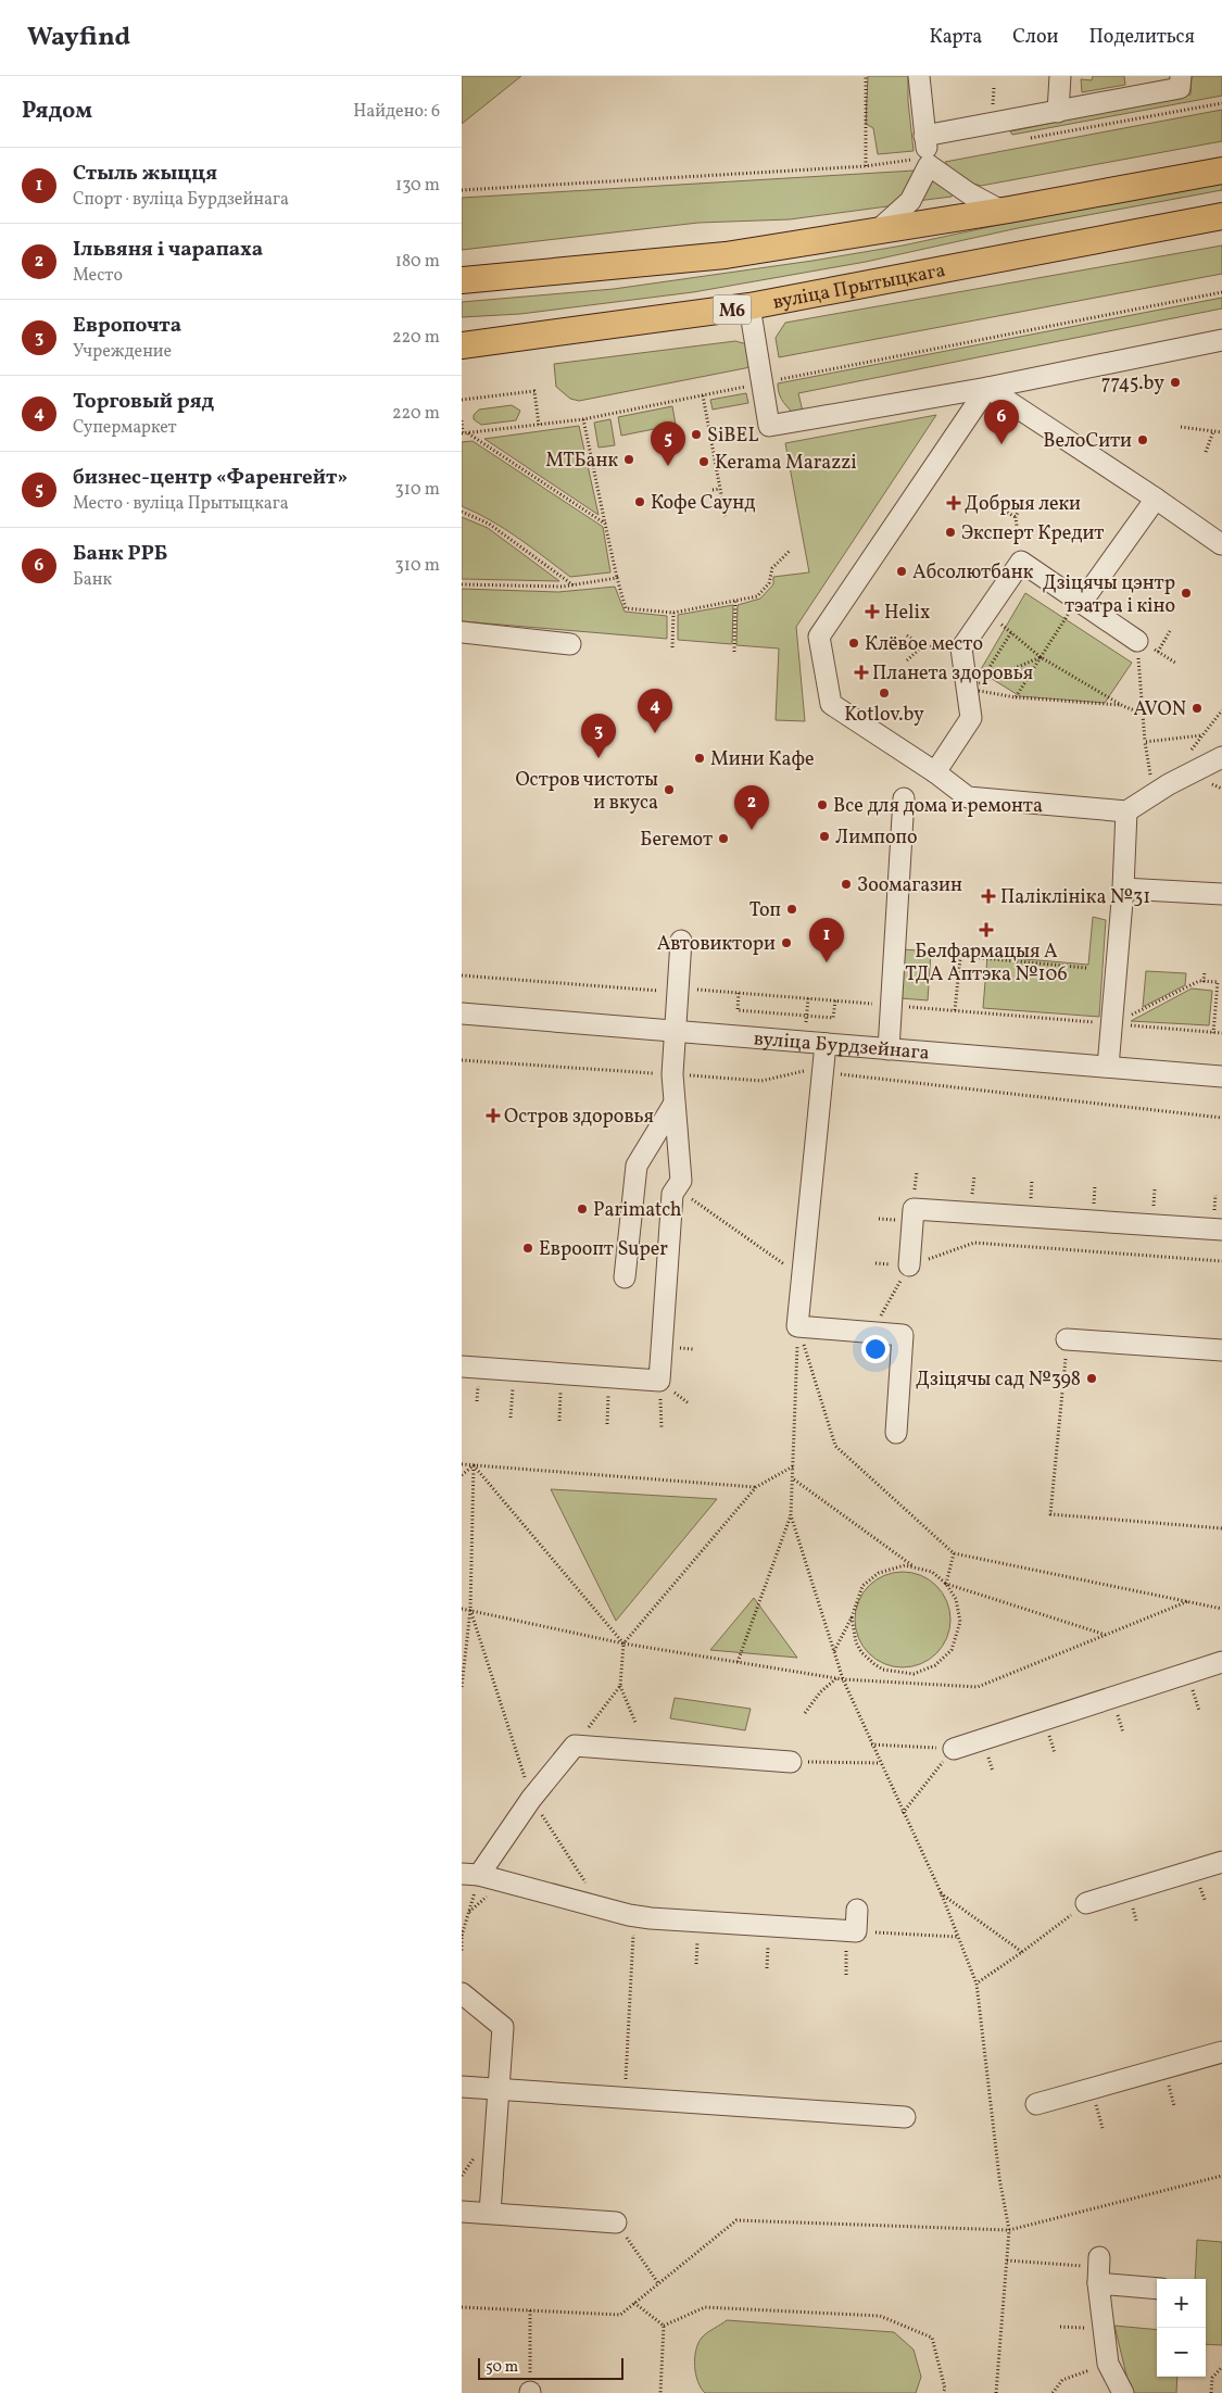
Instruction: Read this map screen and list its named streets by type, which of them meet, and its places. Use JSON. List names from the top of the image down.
{
  "streets": {
    "main road": ["вуліца Прытыцкага", "М6"],
    "street": ["вуліца Бурдзейнага"]
  },
  "places": {
    "other": [
      "7745.by",
      "SiBEL",
      "ВелоСити",
      "МТБанк",
      "Kerama Marazzi",
      "Кофе Саунд",
      "Эксперт Кредит",
      "Абсолютбанк",
      "Дзіцячы цэнтр тэатра і кіно",
      "Клёвое место",
      "Kotlov.by",
      "AVON",
      "Мини Кафе",
      "Остров чистоты и вкуса",
      "Все для дома и ремонта",
      "Лимпопо",
      "Бегемот",
      "Зоомагазин",
      "Топ",
      "Автовиктори",
      "Parimatch",
      "Евроопт Super",
      "Дзіцячы сад №398"
    ],
    "health": [
      "Добрыя леки",
      "Helix",
      "Планета здоровья",
      "Паліклініка №31",
      "Белфармацыя А ТДА Аптэка №106",
      "Остров здоровья"
    ]
  },
  "scale_bar": "50 m",
  "page": {
    "header": "Wayfind",
    "nav": ["Карта", "Слои", "Поделиться"],
    "heading": ["Рядом", "Найдено: 6"],
    "list": [
      {
        "mark": "1",
        "name": "Стыль жыцця",
        "note": "Спорт · вуліца Бурдзейнага",
        "value": "130 m"
      },
      {
        "mark": "2",
        "name": "Ільвяня і чарапаха",
        "note": "Место",
        "value": "180 m"
      },
      {
        "mark": "3",
        "name": "Европочта",
        "note": "Учреждение",
        "value": "220 m"
      },
      {
        "mark": "4",
        "name": "Торговый ряд",
        "note": "Супермаркет",
        "value": "220 m"
      },
      {
        "mark": "5",
        "name": "бизнес-центр «Фаренгейт»",
        "note": "Место · вуліца Прытыцкага",
        "value": "310 m"
      },
      {
        "mark": "6",
        "name": "Банк РРБ",
        "note": "Банк",
        "value": "310 m"
      }
    ],
    "pins": [
      "6",
      "5",
      "4",
      "3",
      "2",
      "1"
    ],
    "map_buttons": ["+", "−"],
    "scale": "50 m"
  }
}
